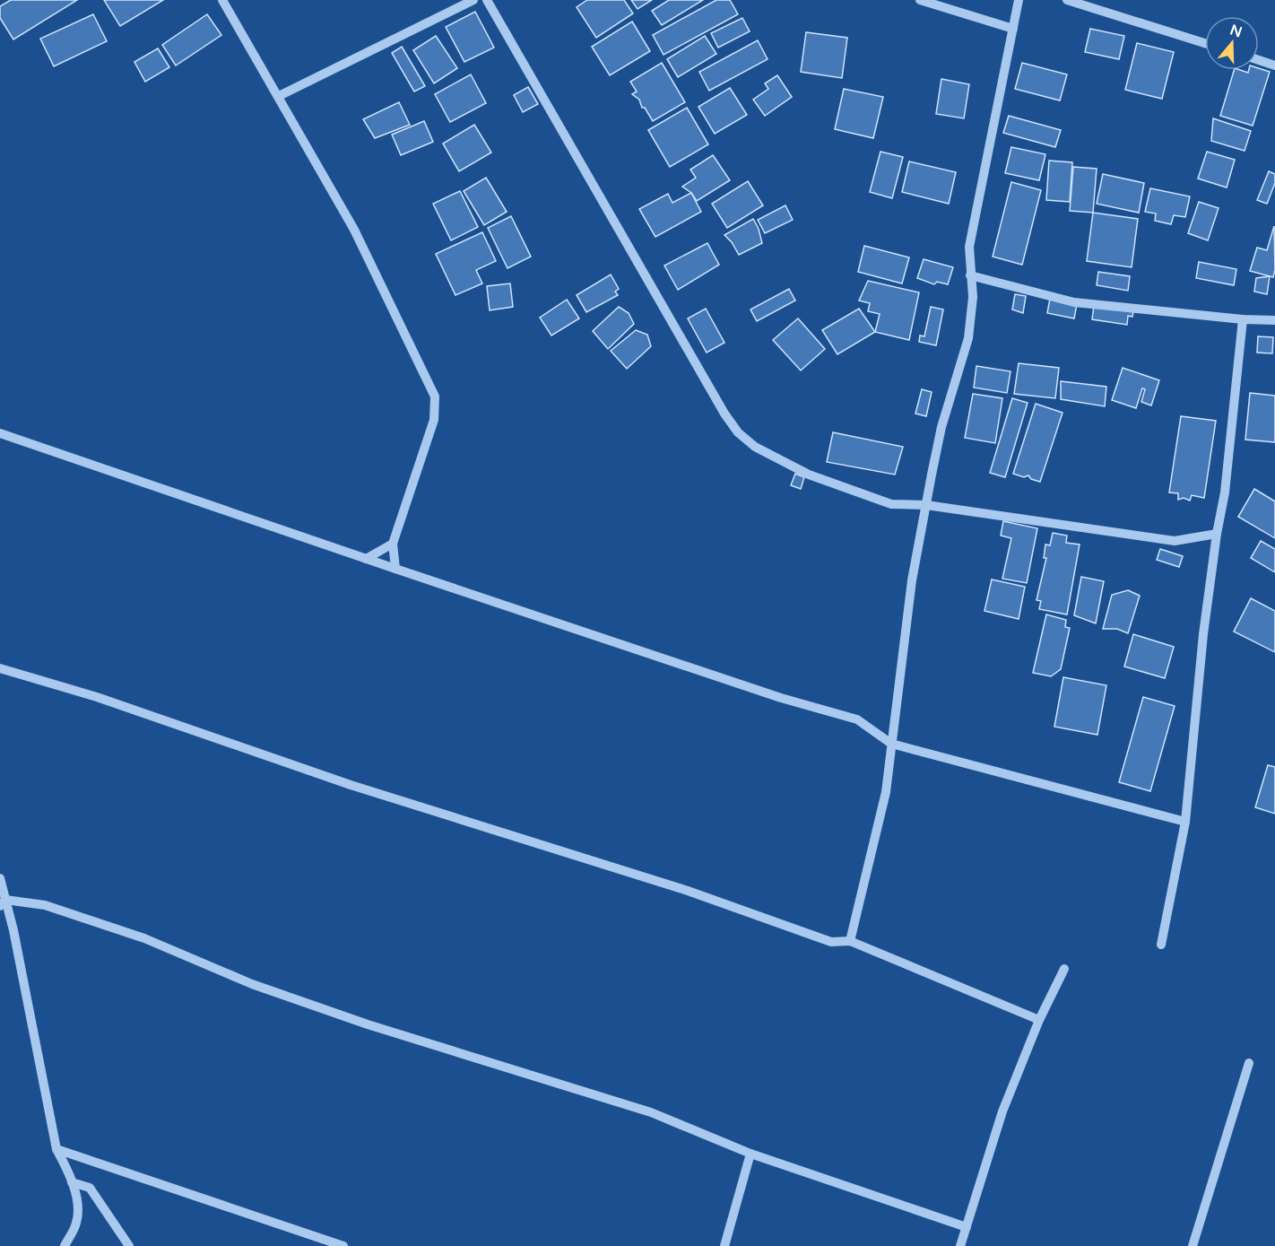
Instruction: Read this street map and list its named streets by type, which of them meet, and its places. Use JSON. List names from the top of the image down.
{
  "north": "top"
}
